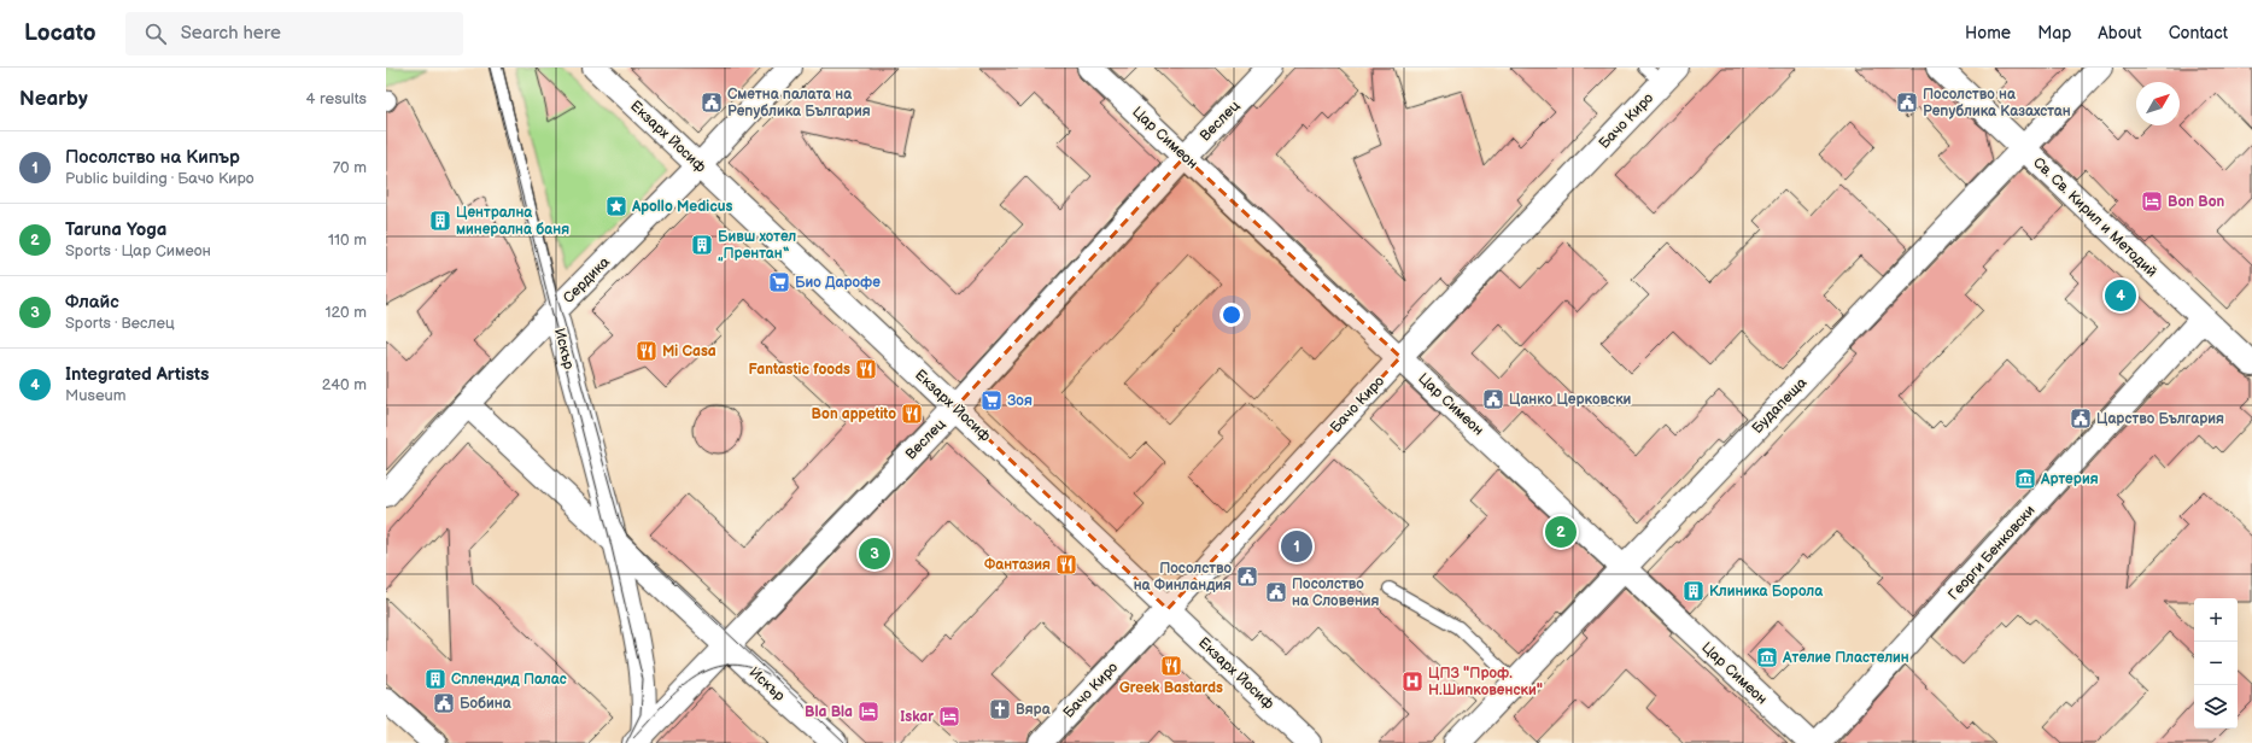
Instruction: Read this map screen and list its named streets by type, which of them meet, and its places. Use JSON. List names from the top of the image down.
{
  "streets": {
    "street": [
      "Веслец",
      "Бачо Киро",
      "Екзарх Йосиф",
      "Цар Симеон",
      "Св. Св. Кирил и Методий",
      "Сердика",
      "Искър",
      "Будапеща",
      "Георги Бенковски"
    ]
  },
  "crossings": [
    ["Веслец", "Екзарх Йосиф"],
    ["Веслец", "Цар Симеон"],
    ["Веслец", "Искър"],
    ["Бачо Киро", "Екзарх Йосиф"],
    ["Бачо Киро", "Цар Симеон"],
    ["Екзарх Йосиф", "Сердика"],
    ["Цар Симеон", "Будапеща"],
    ["Св. Св. Кирил и Методий", "Будапеща"],
    ["Св. Св. Кирил и Методий", "Георги Бенковски"],
    ["Сердика", "Искър"]
  ],
  "places": {
    "public building": [
      "Сметна палата на Република България",
      "Посолство на Република Казахстан",
      "Цанко Церковски",
      "Царство България",
      "Посолство на Финландия",
      "Посолство на Словения",
      "Бобина"
    ],
    "hotel": ["Bon Bon", "Bla Bla", "Iskar"],
    "place": ["Apollo Medicus"],
    "building": [
      "Централна минерална баня",
      "Бивш хотел „Прентан“",
      "Клиника Борола",
      "Сплендид Палас"
    ],
    "supermarket": ["Био Дарофе", "Зоя"],
    "restaurant": [
      "Mi Casa",
      "Fantastic foods",
      "Bon appetito",
      "Фантазия",
      "Greek Bastards"
    ],
    "museum": ["Артерия", "Ателие Пластелин"],
    "hospital": ["ЦПЗ \"Проф. Н.Шипковенски\""],
    "church": ["Вяра"]
  },
  "north": "top right",
  "page": {
    "header": "Locato",
    "search": "Search here",
    "nav": [
      "Home",
      "Map",
      "About",
      "Contact"
    ],
    "heading": ["Nearby", "4 results"],
    "list": [
      {
        "mark": "1",
        "name": "Посолство на Кипър",
        "note": "Public building · Бачо Киро",
        "value": "70 m"
      },
      {
        "mark": "2",
        "name": "Taruna Yoga",
        "note": "Sports · Цар Симеон",
        "value": "110 m"
      },
      {
        "mark": "3",
        "name": "Флайс",
        "note": "Sports · Веслец",
        "value": "120 m"
      },
      {
        "mark": "4",
        "name": "Integrated Artists",
        "note": "Museum",
        "value": "240 m"
      }
    ],
    "pins": [
      "4",
      "2",
      "1",
      "3"
    ],
    "map_buttons": ["+", "−"]
  }
}
